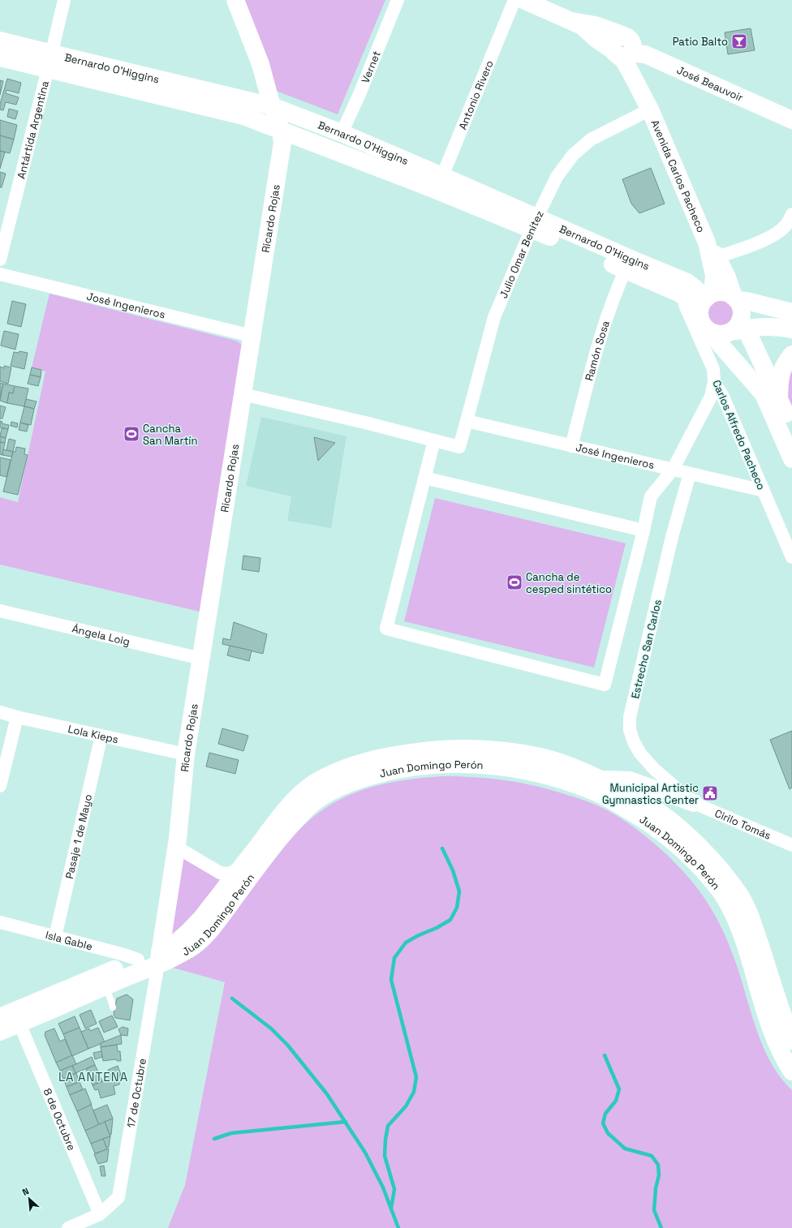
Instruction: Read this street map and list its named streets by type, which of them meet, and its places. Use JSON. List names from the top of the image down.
{
  "streets": {
    "main road": [
      "Bernardo O'Higgins",
      "José Beauvoir",
      "Avenida Carlos Pacheco",
      "Ricardo Rojas",
      "Juan Domingo Perón"
    ],
    "street": [
      "Vernet",
      "Antonio Rivero",
      "Antártida Argentina",
      "Julio Omar Benitez",
      "José Ingenieros",
      "Ramón Sosa",
      "Carlos Alfredo Pacheco",
      "Ángela Loig",
      "Estrecho San Carlos",
      "Lola Kieps",
      "Cirilo Tomás",
      "Pasaje 1 de Mayo",
      "Isla Gable",
      "17 de Octubre",
      "8 de Octubre"
    ]
  },
  "crossings": [
    ["Vernet", "Bernardo O'Higgins"],
    ["Bernardo O'Higgins", "Antonio Rivero"],
    ["Bernardo O'Higgins", "Antártida Argentina"],
    ["Bernardo O'Higgins", "Avenida Carlos Pacheco"],
    ["Bernardo O'Higgins", "Ricardo Rojas"],
    ["Bernardo O'Higgins", "Julio Omar Benitez"],
    ["Bernardo O'Higgins", "Ramón Sosa"],
    ["Bernardo O'Higgins", "Carlos Alfredo Pacheco"],
    ["Avenida Carlos Pacheco", "Julio Omar Benitez"],
    ["Avenida Carlos Pacheco", "Carlos Alfredo Pacheco"],
    ["Ricardo Rojas", "José Ingenieros"],
    ["Ricardo Rojas", "Ángela Loig"],
    ["Ricardo Rojas", "Lola Kieps"],
    ["Ricardo Rojas", "Juan Domingo Perón"],
    ["Ricardo Rojas", "17 de Octubre"],
    ["Julio Omar Benitez", "José Ingenieros"],
    ["José Ingenieros", "Ramón Sosa"],
    ["José Ingenieros", "Carlos Alfredo Pacheco"],
    ["José Ingenieros", "Estrecho San Carlos"],
    ["Estrecho San Carlos", "Cirilo Tomás"],
    ["Lola Kieps", "Pasaje 1 de Mayo"],
    ["Juan Domingo Perón", "Isla Gable"],
    ["Juan Domingo Perón", "17 de Octubre"],
    ["Juan Domingo Perón", "8 de Octubre"],
    ["Pasaje 1 de Mayo", "Isla Gable"],
    ["17 de Octubre", "8 de Octubre"]
  ],
  "districts": ["LA ANTENA"],
  "places": {
    "bar": ["Patio Balto"],
    "sports": ["Cancha San Martín", "Cancha de cesped sintético"],
    "public building": ["Municipal Artistic Gymnastics Center"]
  },
  "north": "top left"
}
